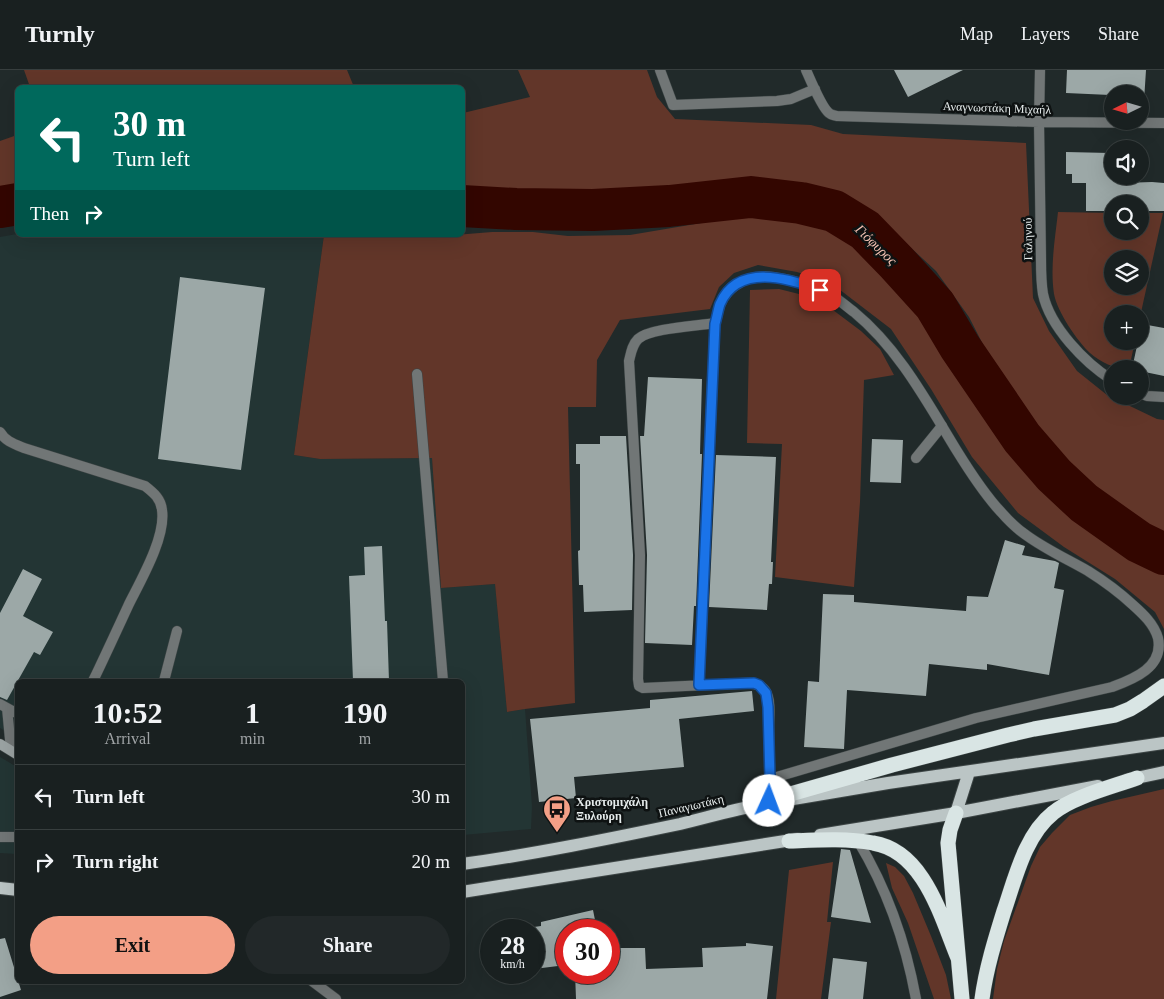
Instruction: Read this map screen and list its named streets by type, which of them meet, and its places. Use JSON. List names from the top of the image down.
{
  "streets": {
    "main road": ["Παναγιωτάκη"],
    "street": ["Αναγνωστάκη Μιχαήλ", "Γαληνού"]
  },
  "crossings": [
    ["Αναγνωστάκη Μιχαήλ", "Γαληνού"]
  ],
  "water": ["Γιόφυρος"],
  "places": {
    "bus stop": ["Χριστομιχάλη Ξυλούρη"]
  },
  "north": "left",
  "page": {
    "header": "Turnly",
    "nav": ["Map", "Layers", "Share"],
    "map_buttons": ["+", "−"],
    "turn": ["30 m", "Turn left"],
    "then": "Then",
    "eta": [
      "10:52",
      "Arrival",
      "1",
      "min",
      "190",
      "m"
    ],
    "list": [
      {
        "name": "Turn left",
        "value": "30 m"
      },
      {
        "name": "Turn right",
        "value": "20 m"
      }
    ],
    "buttons": ["Exit", "Share"],
    "speed": "28 km/h",
    "limit": "30"
  }
}
